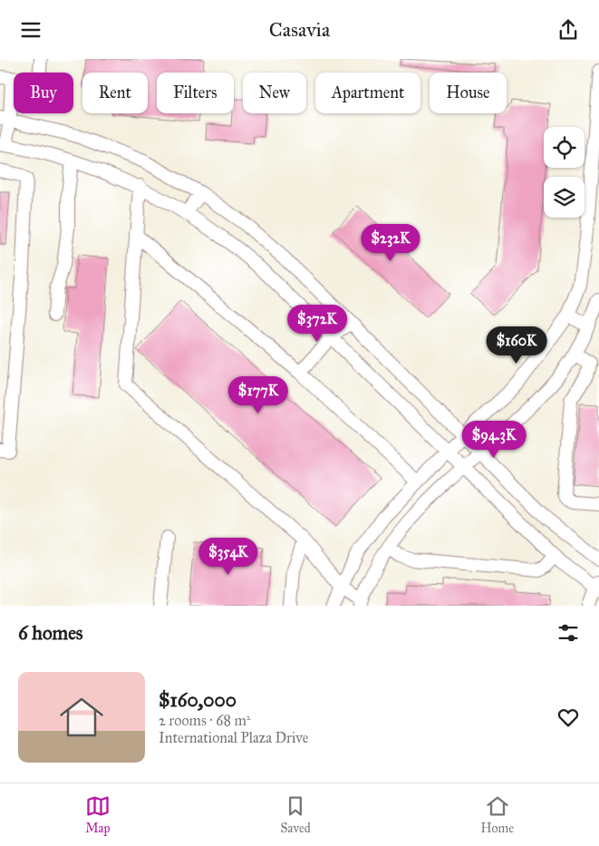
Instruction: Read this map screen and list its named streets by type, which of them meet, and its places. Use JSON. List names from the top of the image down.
{
  "page": {
    "header": "Casavia",
    "chip": [
      "Buy",
      "Rent",
      "Filters",
      "New",
      "Apartment",
      "House"
    ],
    "price": [
      "$232K",
      "$372K",
      "$160K",
      "$177K",
      "$94.3K",
      "$354K"
    ],
    "heading": "6 homes",
    "list": [
      {
        "name": "$160,000",
        "note": "2 rooms · 68 m² · International Plaza Drive"
      }
    ],
    "tabs": ["Map", "Saved", "Home"]
  }
}
